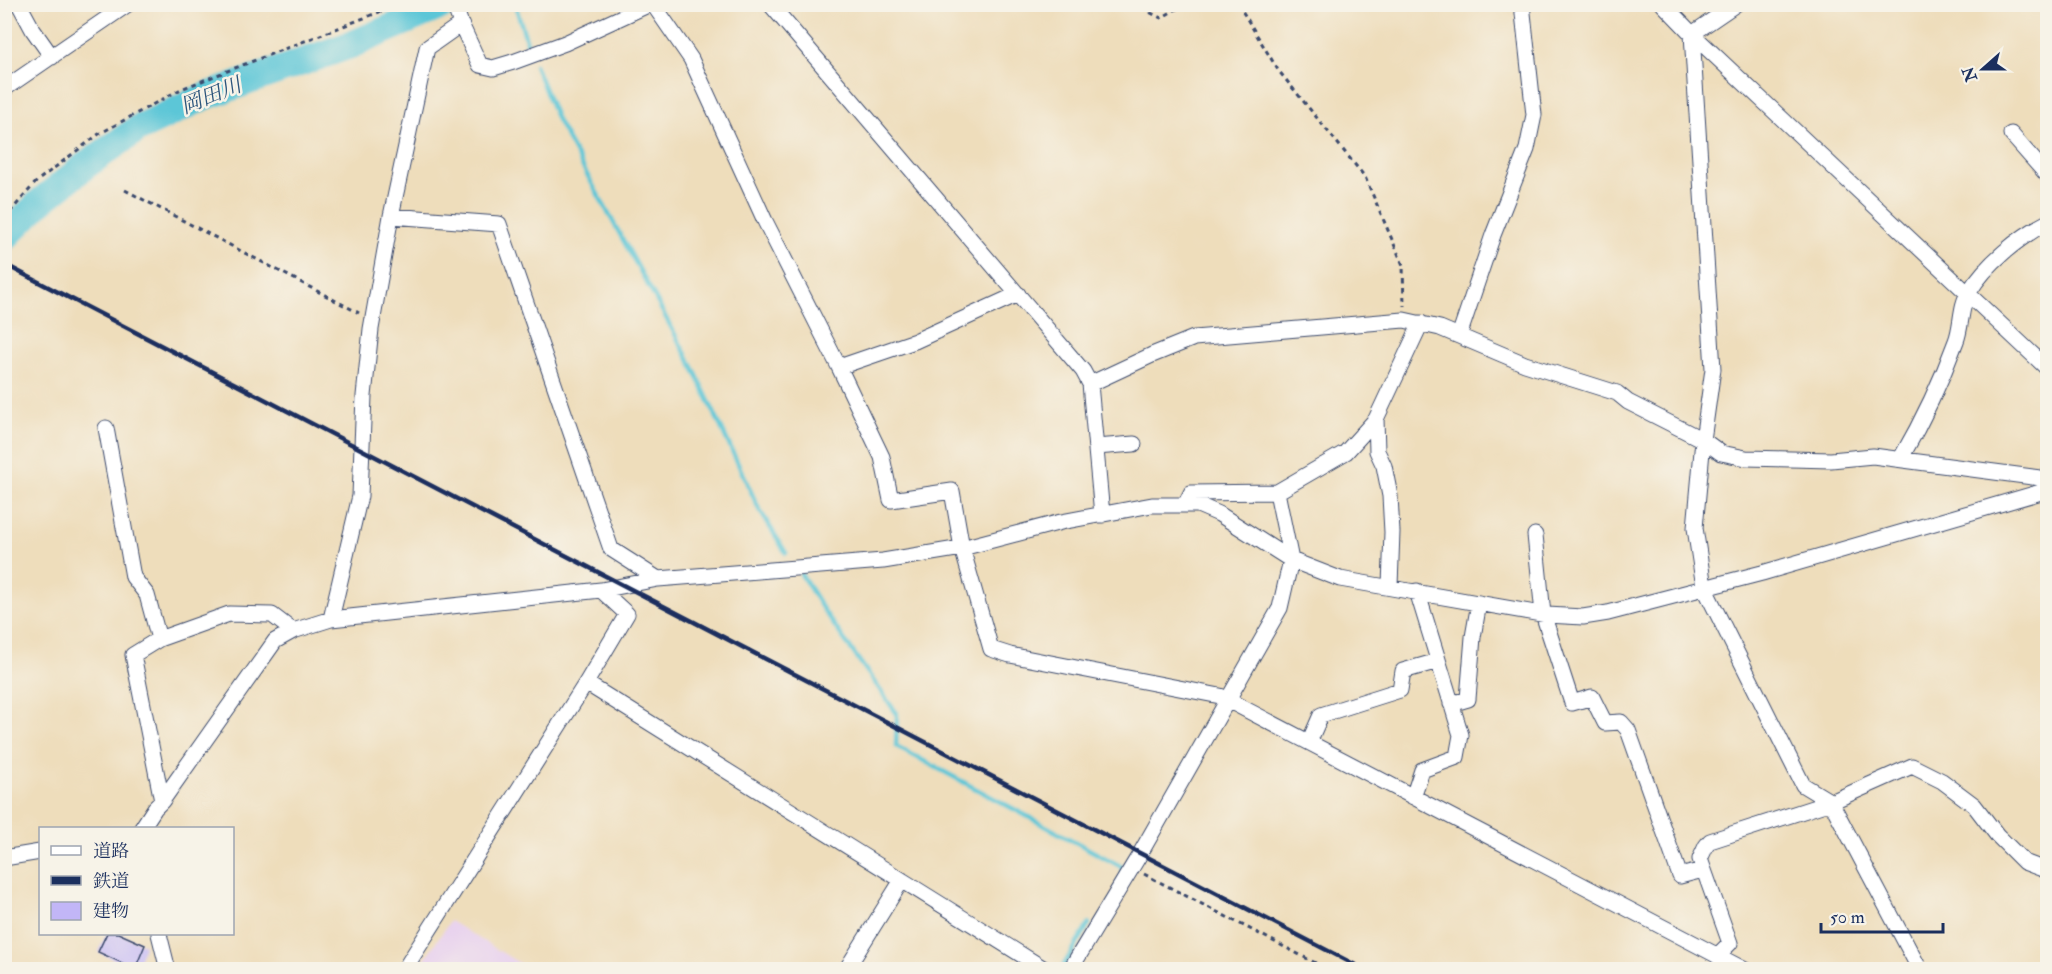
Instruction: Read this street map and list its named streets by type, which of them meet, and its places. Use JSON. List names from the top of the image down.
{
  "water": ["岡田川"],
  "legend": ["道路", "鉄道", "建物"],
  "scale_bar": "50 m",
  "north": "left"
}
